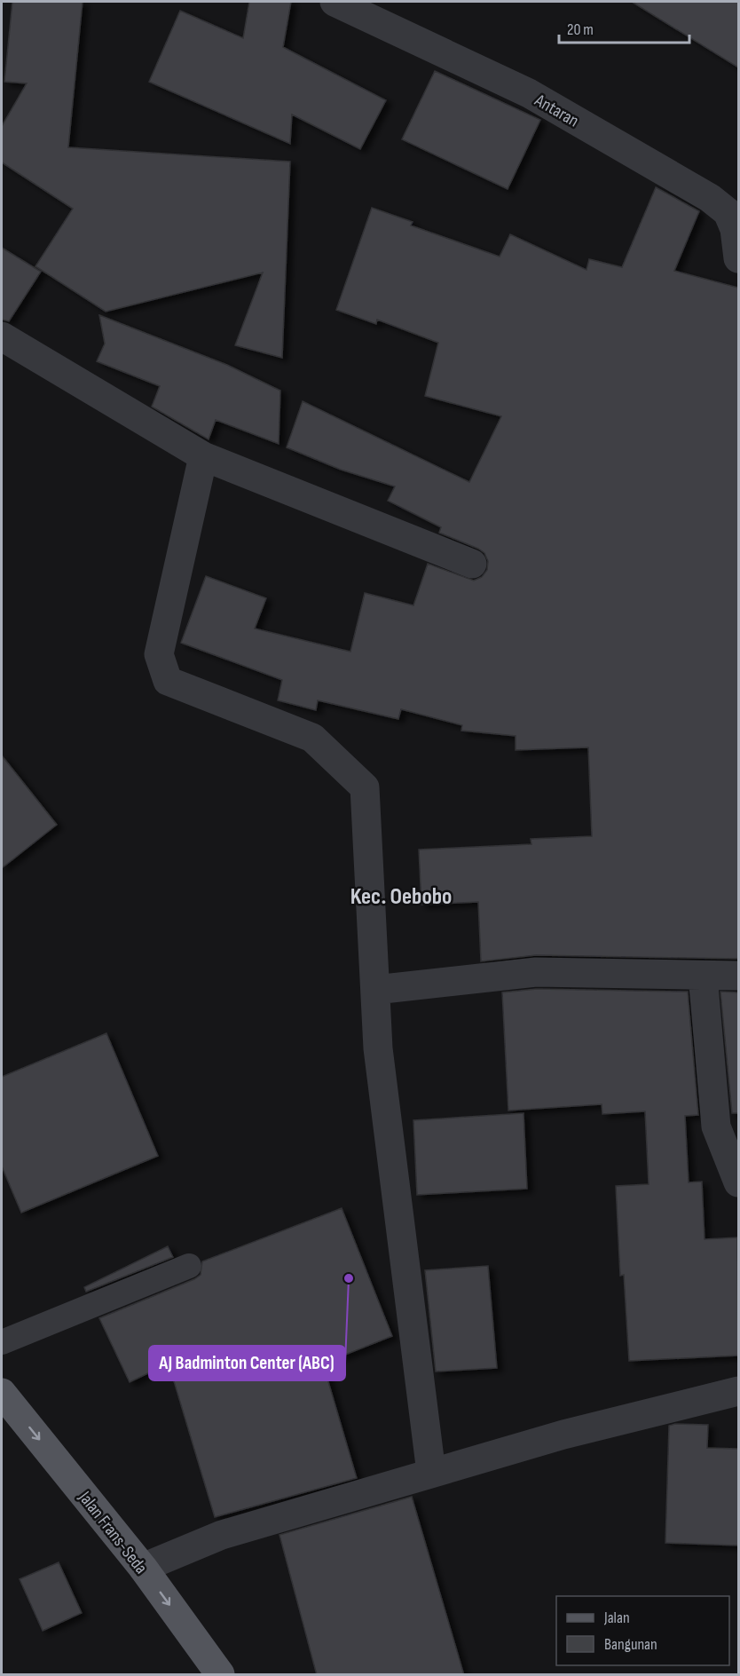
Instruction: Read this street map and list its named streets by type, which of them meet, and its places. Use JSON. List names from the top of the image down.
{
  "streets": {
    "main road": ["Jalan Frans-Seda"],
    "street": ["Antaran"]
  },
  "one_way": ["Jalan Frans-Seda"],
  "districts": ["Kec. Oebobo"],
  "places": ["AJ Badminton Center (ABC)"],
  "legend": ["Jalan", "Bangunan"],
  "scale_bar": "20 m"
}
